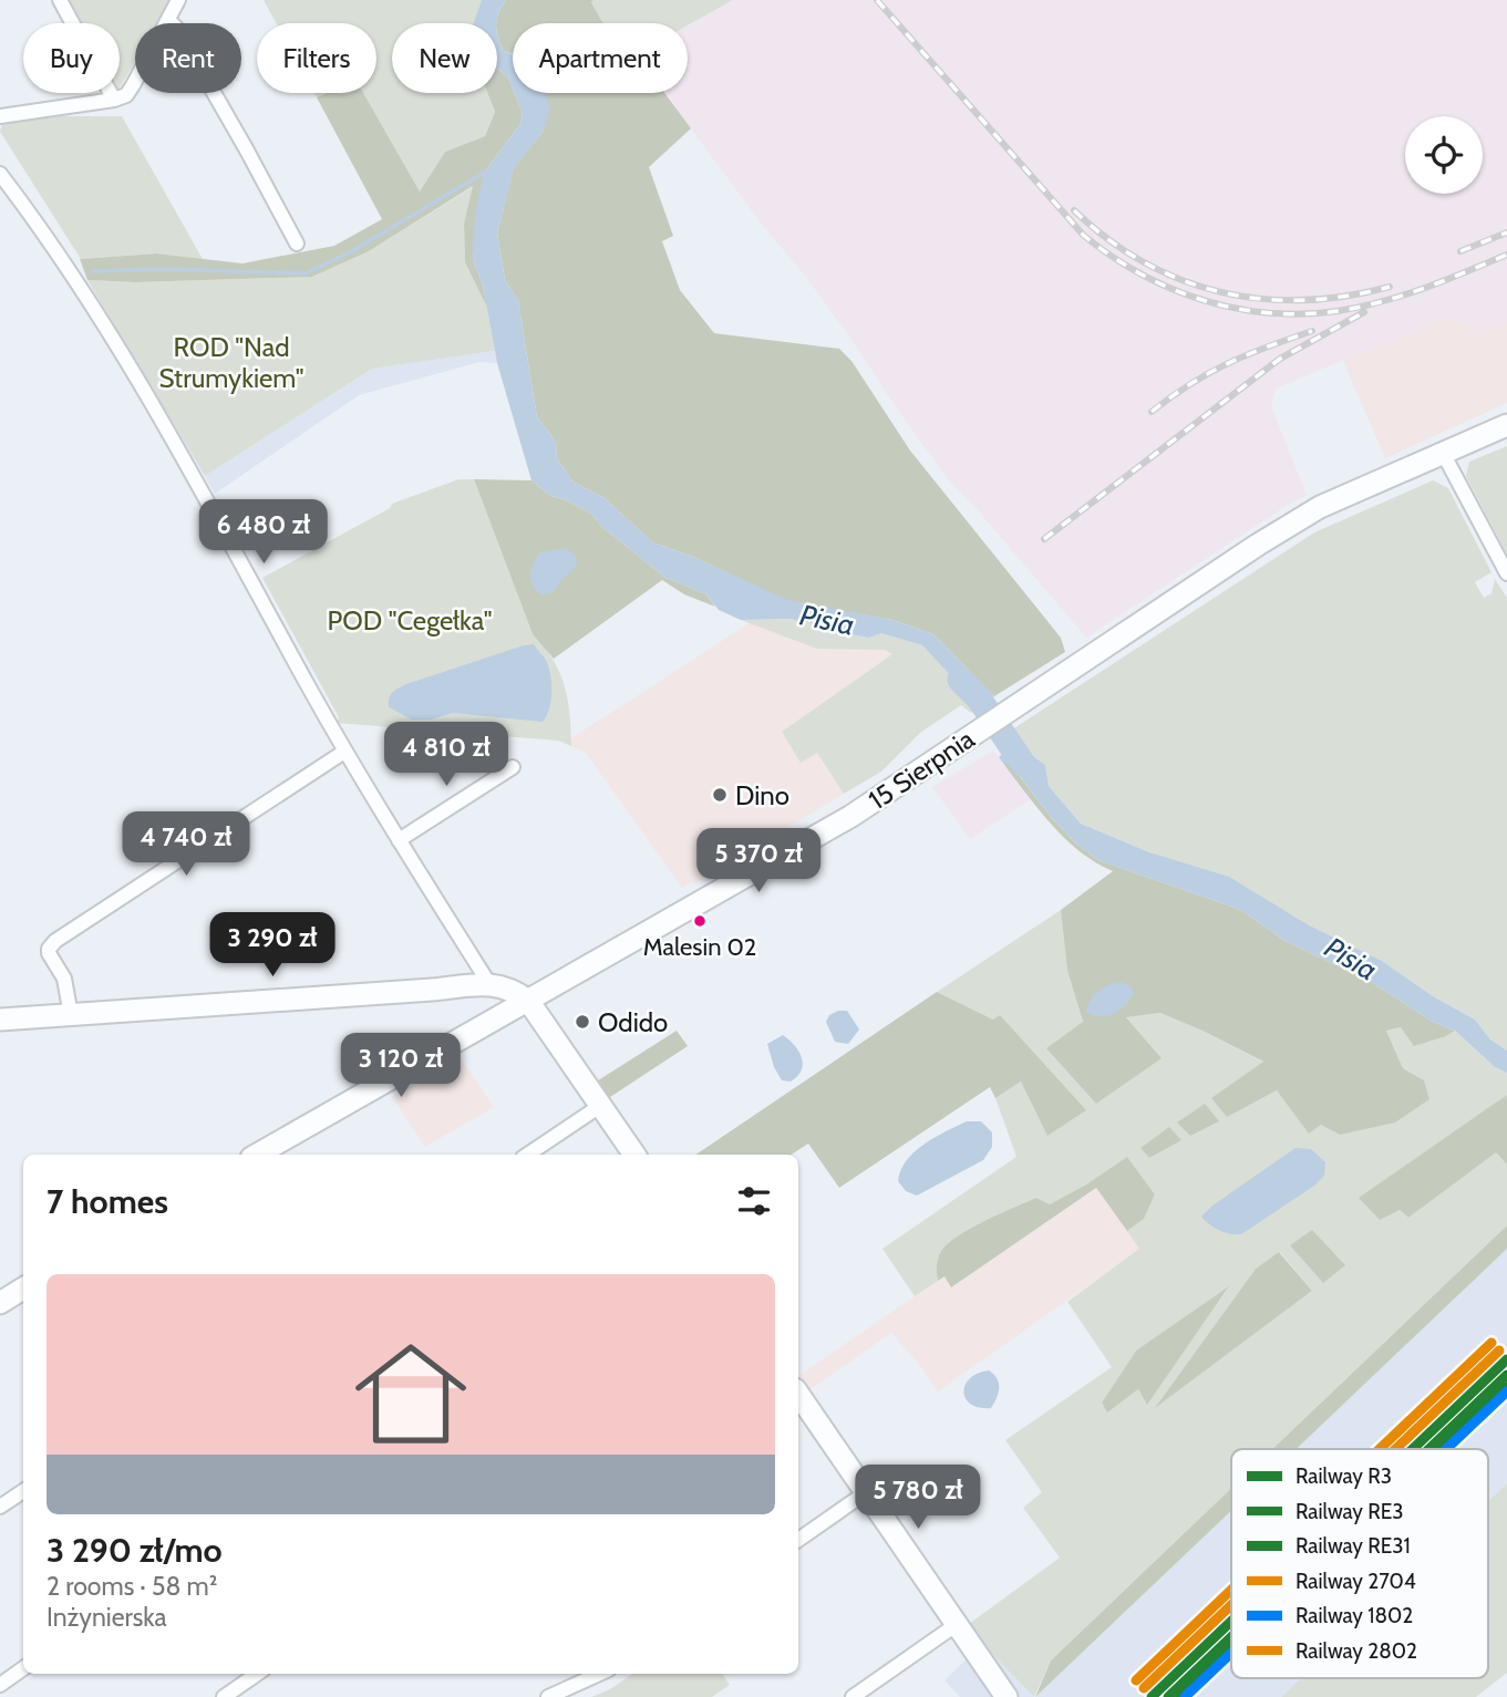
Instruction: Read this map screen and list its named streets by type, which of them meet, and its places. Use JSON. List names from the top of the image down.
{
  "streets": {
    "main road": ["15 Sierpnia"]
  },
  "water": ["Pisia"],
  "parks": ["ROD \"Nad Strumykiem\"", "POD \"Cegełka\""],
  "places": ["Dino", "Malesin 02", "Odido"],
  "lines": [
    "rail line 2802",
    "rail line 2704",
    "rail line R3",
    "rail line RE31",
    "rail line RE3",
    "rail line 1802"
  ],
  "legend": [
    "Railway R3",
    "Railway RE3",
    "Railway RE31",
    "Railway 2704",
    "Railway 1802",
    "Railway 2802"
  ],
  "page": {
    "chip": [
      "Buy",
      "Rent",
      "Filters",
      "New",
      "Apartment"
    ],
    "price": [
      "6 480 zł",
      "4 810 zł",
      "4 740 zł",
      "5 370 zł",
      "3 290 zł",
      "3 120 zł",
      "5 780 zł"
    ],
    "heading": "7 homes",
    "list": [
      {
        "name": "3 290 zł/mo",
        "note": "2 rooms · 58 m² · Inżynierska"
      }
    ]
  }
}
